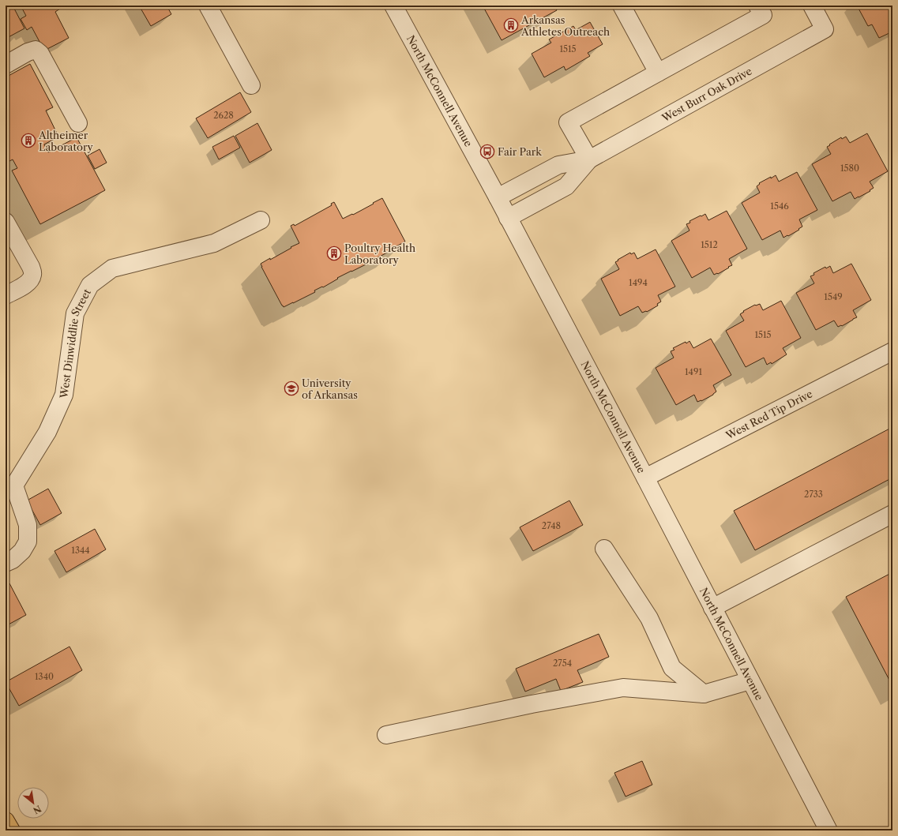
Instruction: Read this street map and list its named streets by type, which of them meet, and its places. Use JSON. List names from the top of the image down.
{
  "streets": {
    "street": [
      "North McConnell Avenue",
      "West Burr Oak Drive",
      "West Dinwiddlie Street",
      "West Red Tip Drive"
    ]
  },
  "crossings": [
    ["North McConnell Avenue", "West Burr Oak Drive"],
    ["North McConnell Avenue", "West Red Tip Drive"]
  ],
  "places": {
    "building": ["Arkansas Athletes Outreach", "Altheimer Laboratory", "Poultry Health Laboratory"],
    "bus stop": ["Fair Park"],
    "school or university": ["University of Arkansas"]
  },
  "house_numbers": [
    "1515",
    "2628",
    "1580",
    "1546",
    "1512",
    "1494",
    "1549",
    "1515",
    "1491",
    "2733",
    "2748",
    "1344",
    "2754",
    "1340"
  ],
  "north": "bottom right"
}
